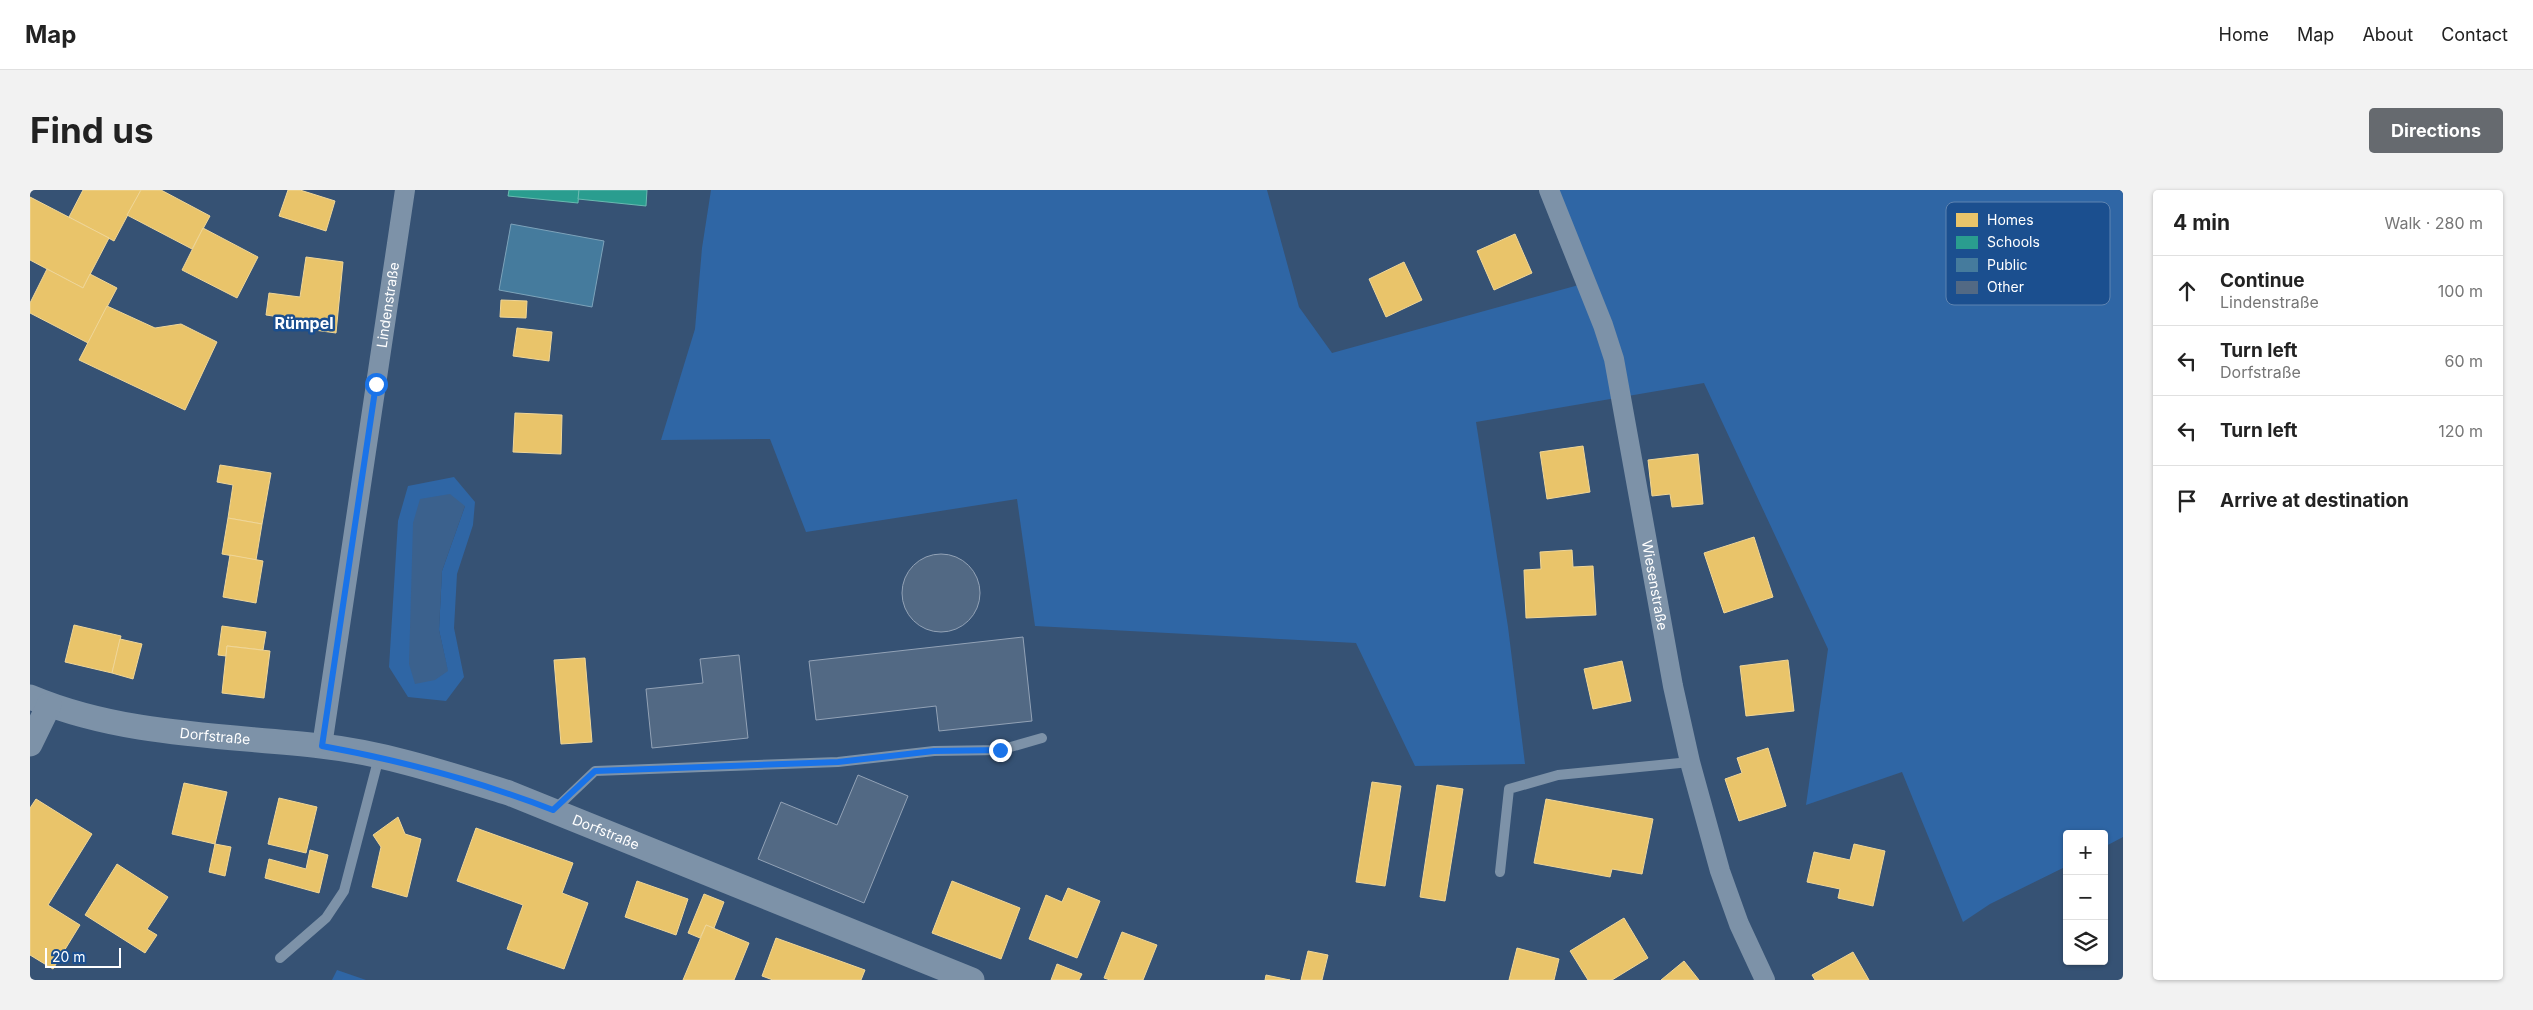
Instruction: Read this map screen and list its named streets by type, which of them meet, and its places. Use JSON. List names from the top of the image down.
{
  "streets": {
    "street": ["Lindenstraße", "Wiesenstraße", "Dorfstraße"]
  },
  "crossings": [
    ["Lindenstraße", "Dorfstraße"]
  ],
  "districts": ["Rümpel"],
  "legend": [
    "Homes",
    "Schools",
    "Public",
    "Other"
  ],
  "scale_bar": "20 m",
  "page": {
    "header": "Map",
    "nav": [
      "Home",
      "Map",
      "About",
      "Contact"
    ],
    "buttons": "Directions",
    "title": "Find us",
    "heading": ["4 min", "Walk · 280 m"],
    "list": [
      ["Continue", "Lindenstraße", "100 m"],
      ["Turn left", "Dorfstraße", "60 m"],
      ["Turn left", "120 m"],
      "Arrive at destination"
    ],
    "map_buttons": ["+", "−"],
    "scale": "20 m"
  }
}
